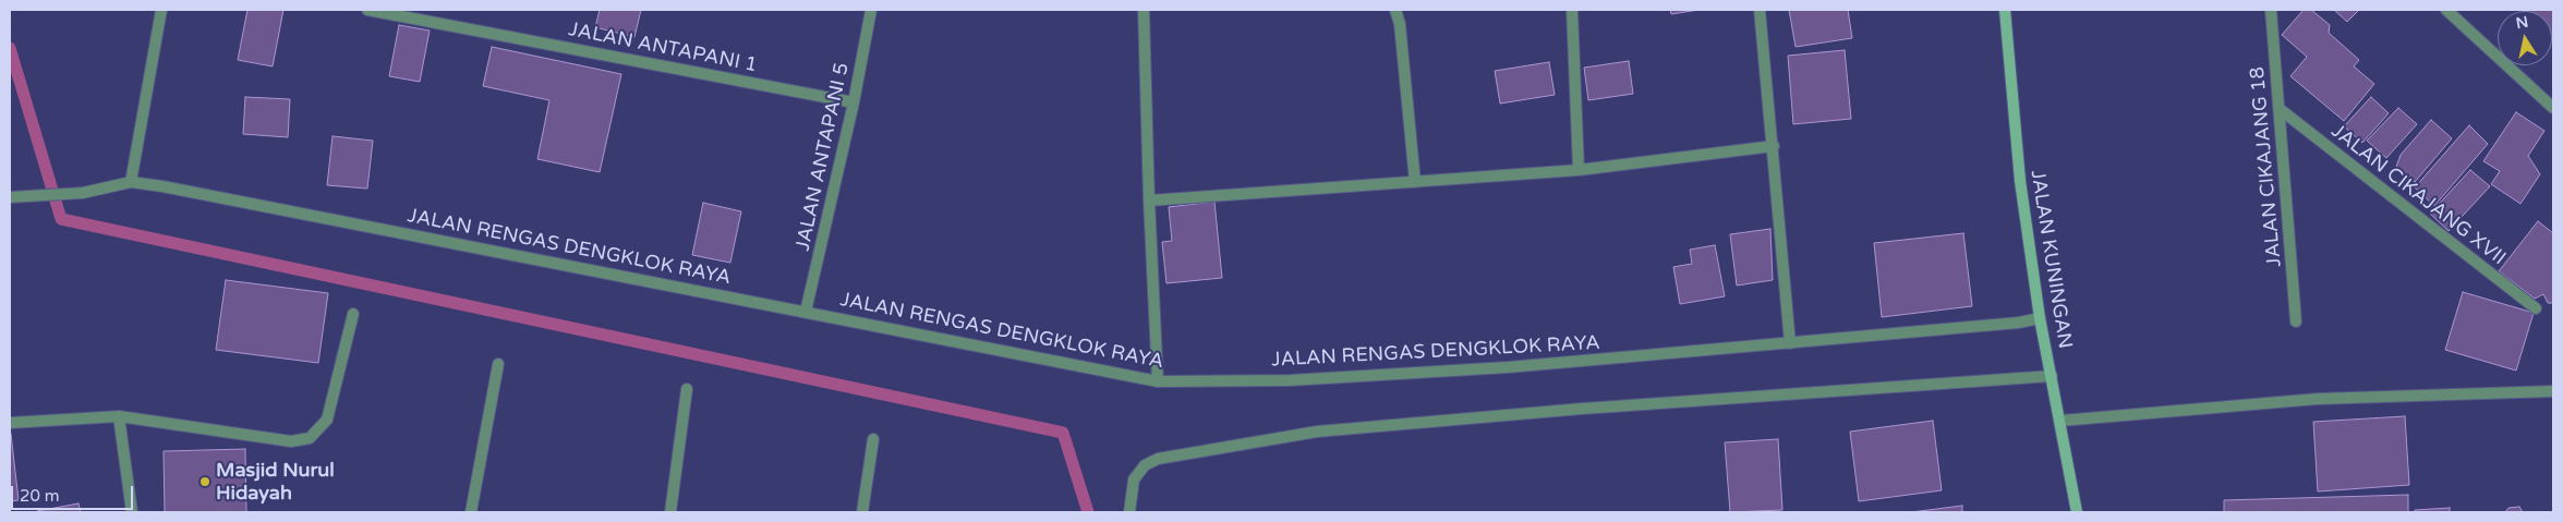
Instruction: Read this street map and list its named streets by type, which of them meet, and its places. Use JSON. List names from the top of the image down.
{
  "streets": {
    "street": [
      "JALAN ANTAPANI 1",
      "JALAN ANTAPANI 5",
      "JALAN CIKAJANG 18",
      "JALAN CIKAJANG XVII",
      "JALAN RENGAS DENGKLOK RAYA",
      "JALAN KUNINGAN"
    ]
  },
  "crossings": [
    ["JALAN ANTAPANI 1", "JALAN ANTAPANI 5"],
    ["JALAN ANTAPANI 5", "JALAN RENGAS DENGKLOK RAYA"],
    ["JALAN CIKAJANG 18", "JALAN CIKAJANG XVII"],
    ["JALAN RENGAS DENGKLOK RAYA", "JALAN KUNINGAN"]
  ],
  "places": ["Masjid Nurul Hidayah"],
  "scale_bar": "20 m",
  "north": "top"
}
